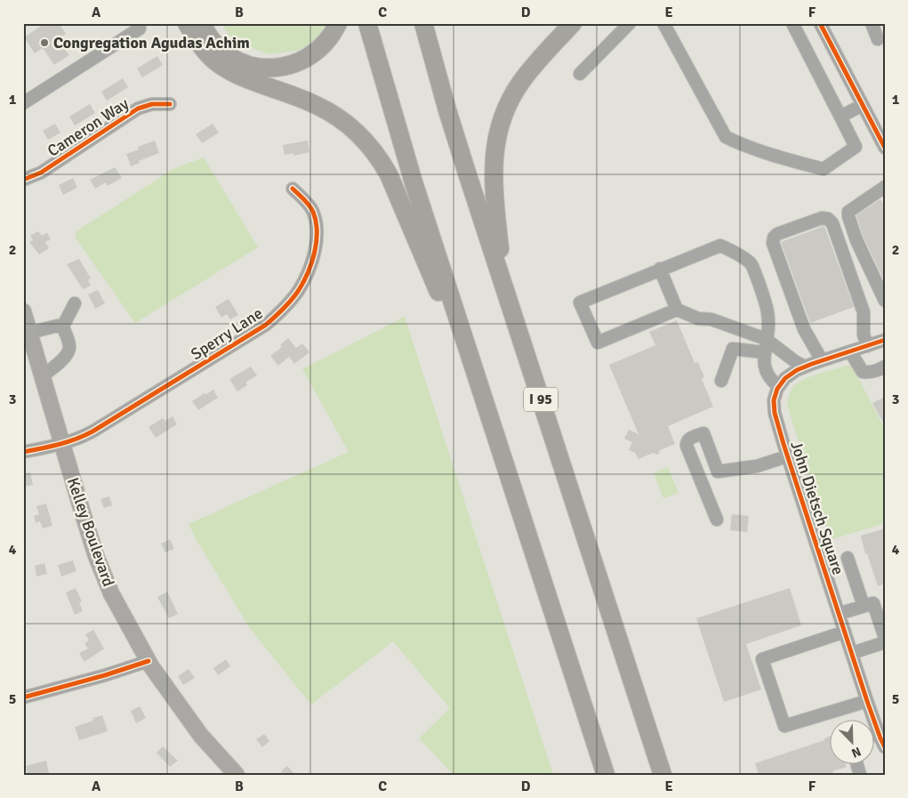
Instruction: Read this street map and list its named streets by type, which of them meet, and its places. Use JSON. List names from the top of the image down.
{
  "streets": {
    "highway": ["I 95"],
    "main road": ["Kelley Boulevard"],
    "street": ["Cameron Way", "Sperry Lane", "John Dietsch Square"]
  },
  "crossings": [
    ["Sperry Lane", "Kelley Boulevard"]
  ],
  "places": ["Congregation Agudas Achim"],
  "north": "bottom right",
  "grid": {
    "columns": [
      "A",
      "B",
      "C",
      "D",
      "E",
      "F"
    ],
    "rows": [
      "1",
      "2",
      "3",
      "4",
      "5"
    ]
  }
}
